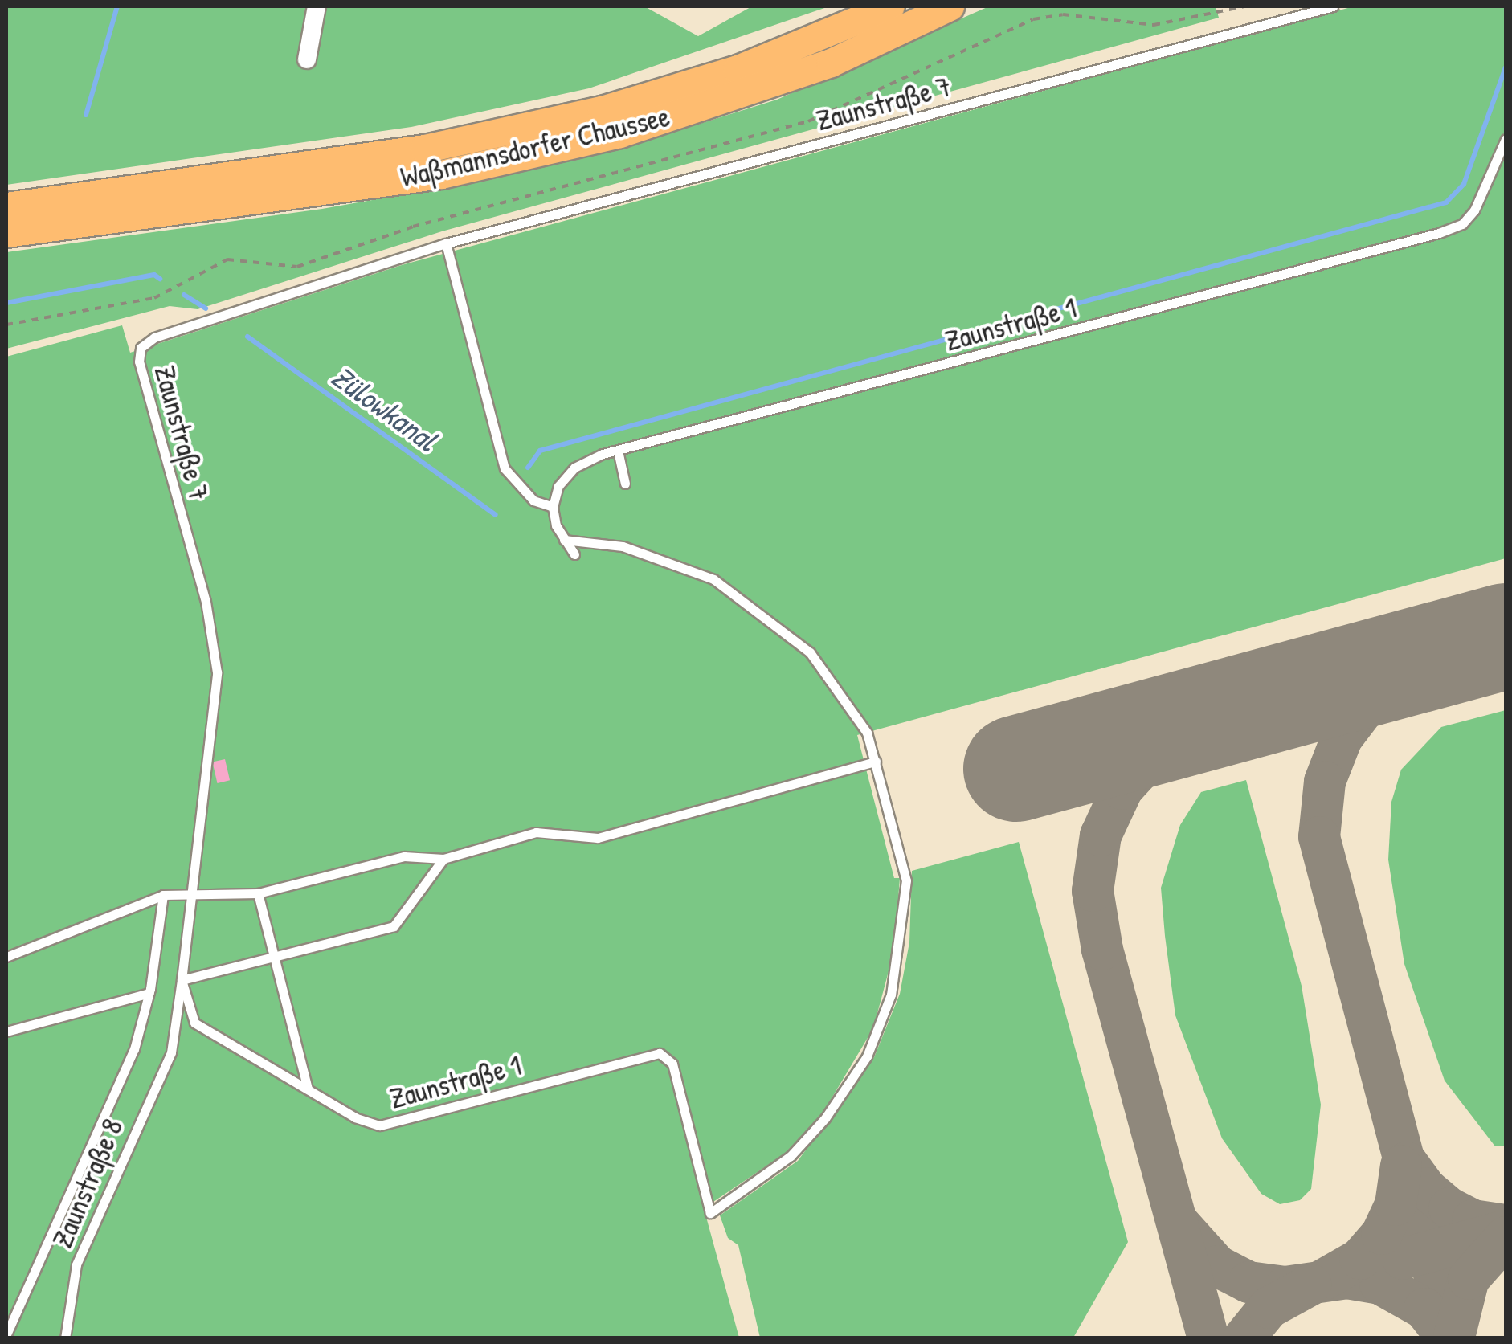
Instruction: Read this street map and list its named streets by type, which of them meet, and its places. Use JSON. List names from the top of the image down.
{
  "streets": {
    "main road": ["Waßmannsdorfer Chaussee"],
    "lane": ["Zaunstraße 7", "Zaunstraße 1", "Zaunstraße 8"]
  },
  "crossings": [
    ["Zaunstraße 7", "Zaunstraße 1"],
    ["Zaunstraße 1", "Zaunstraße 8"]
  ],
  "water": ["Zülowkanal"]
}
